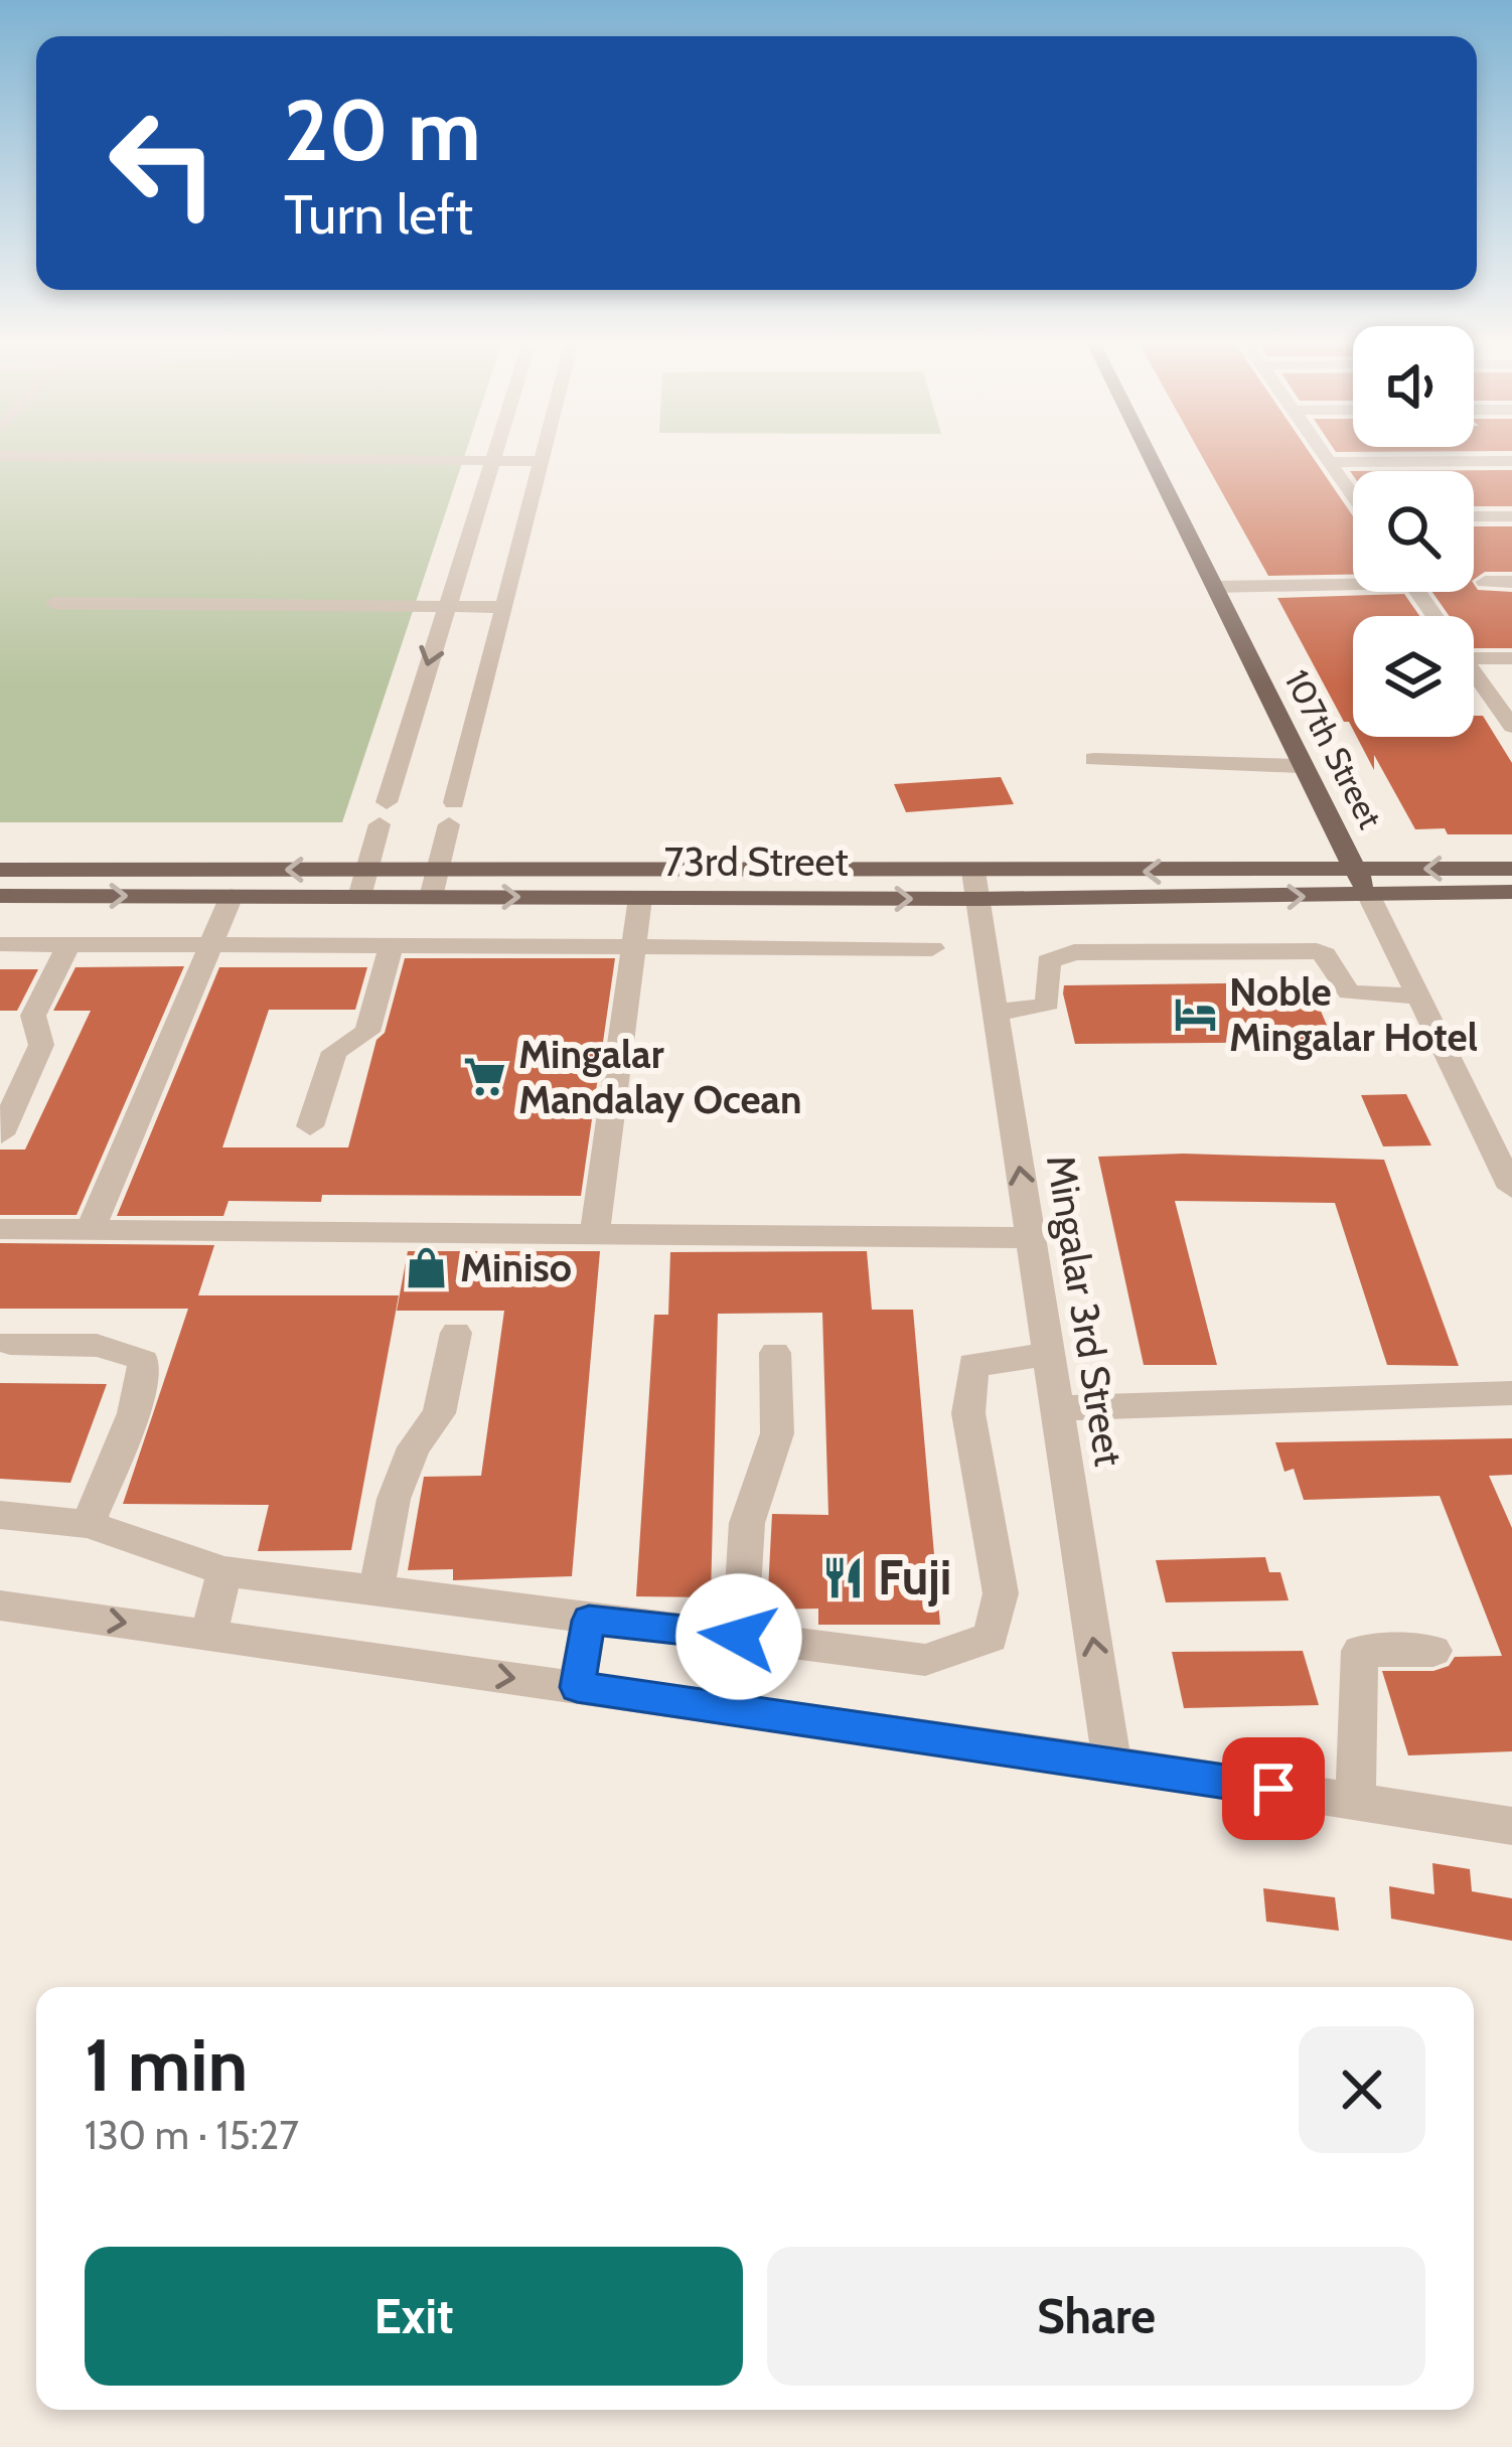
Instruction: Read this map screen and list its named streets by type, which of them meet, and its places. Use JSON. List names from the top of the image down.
{
  "streets": {
    "main road": ["107th Street", "73rd Street"],
    "street": ["Mingalar 3rd Street"]
  },
  "crossings": [
    ["107th Street", "73rd Street"],
    ["73rd Street", "Mingalar 3rd Street"]
  ],
  "one_way": ["Mingalar 3rd Street"],
  "places": {
    "hotel": ["Noble Mingalar Hotel"],
    "supermarket": ["Mingalar Mandalay Ocean"],
    "shop": ["Miniso"],
    "restaurant": ["Fuji"]
  },
  "page": {
    "turn": ["20 m", "Turn left"],
    "heading": ["1 min", "130 m · 15:27"],
    "buttons": ["Exit", "Share"]
  }
}
